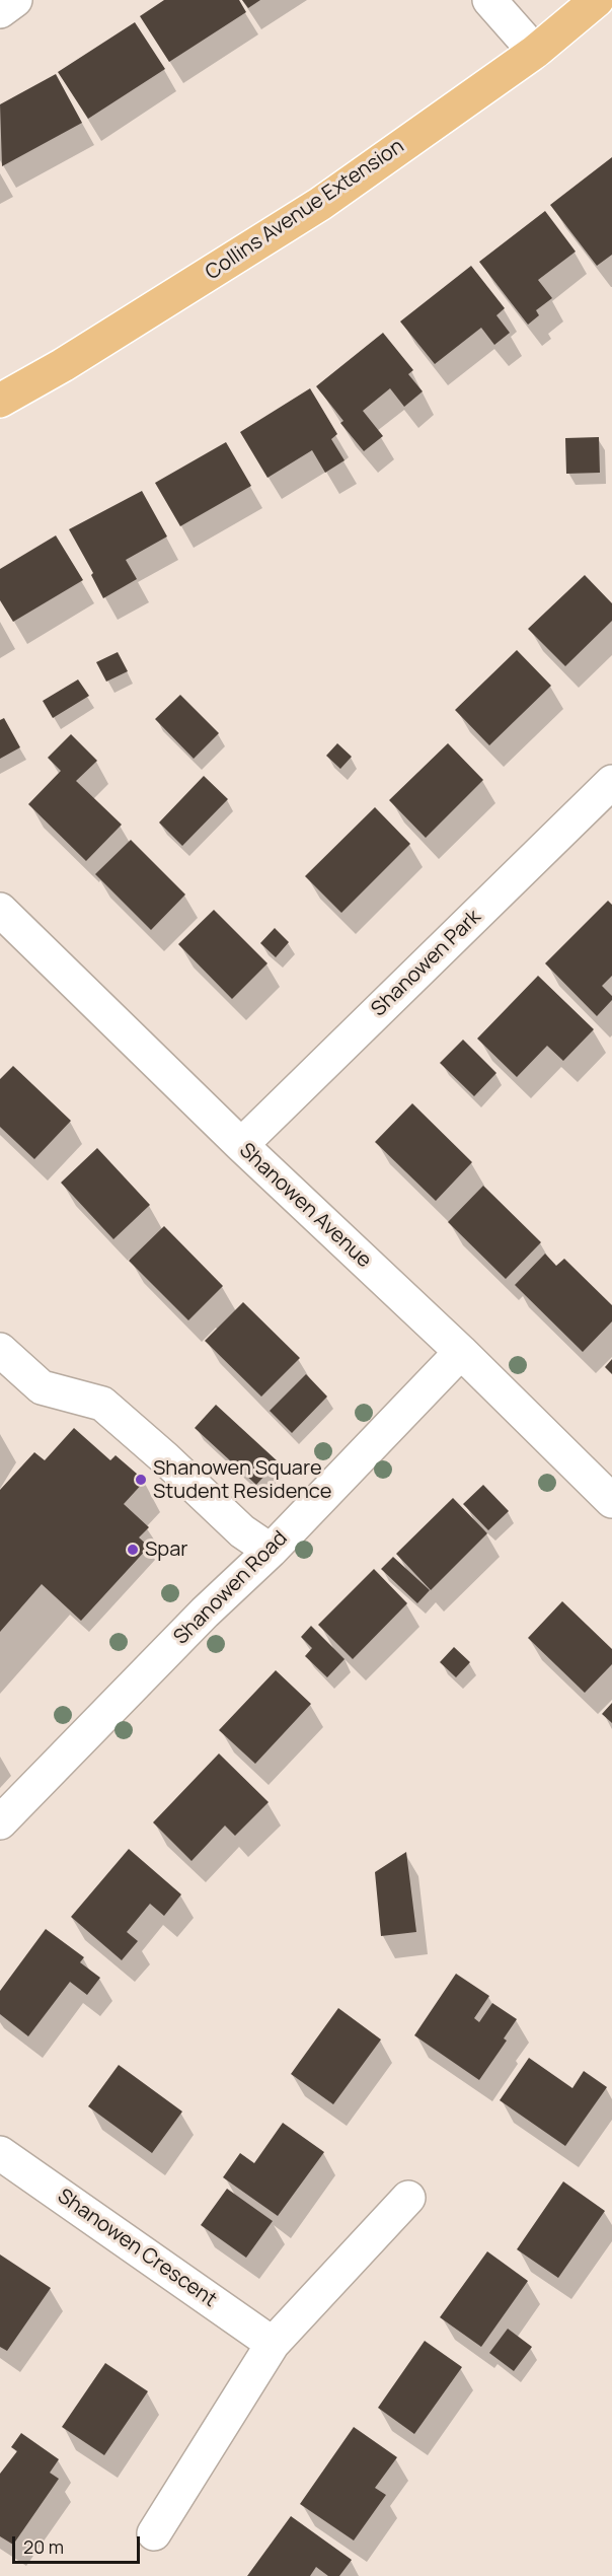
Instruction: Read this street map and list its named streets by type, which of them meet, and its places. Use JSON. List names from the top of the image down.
{
  "streets": {
    "main road": ["Collins Avenue Extension"],
    "street": [
      "Shanowen Park",
      "Shanowen Avenue",
      "Shanowen Road",
      "Shanowen Crescent"
    ]
  },
  "crossings": [
    ["Shanowen Park", "Shanowen Avenue"],
    ["Shanowen Avenue", "Shanowen Road"]
  ],
  "places": ["Shanowen Square Student Residence", "Spar"],
  "scale_bar": "20 m"
}
